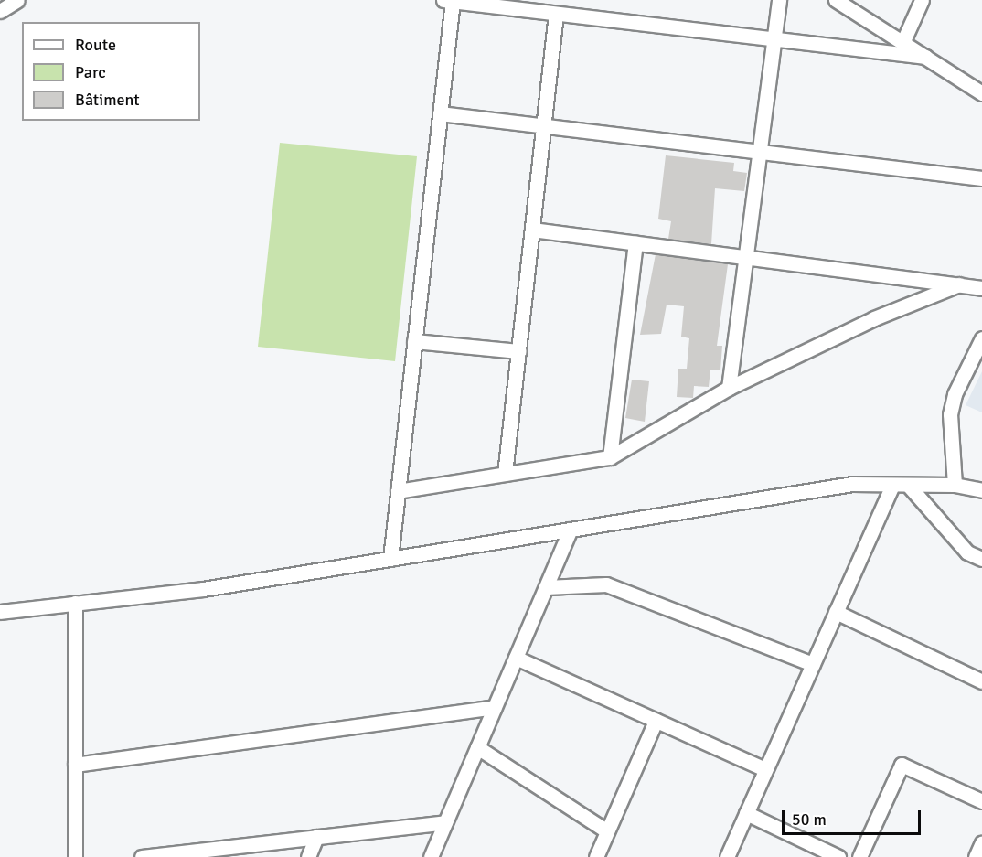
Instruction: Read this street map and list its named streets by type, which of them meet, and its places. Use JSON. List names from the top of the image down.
{
  "legend": ["Route", "Parc", "Bâtiment"],
  "scale_bar": "50 m"
}
